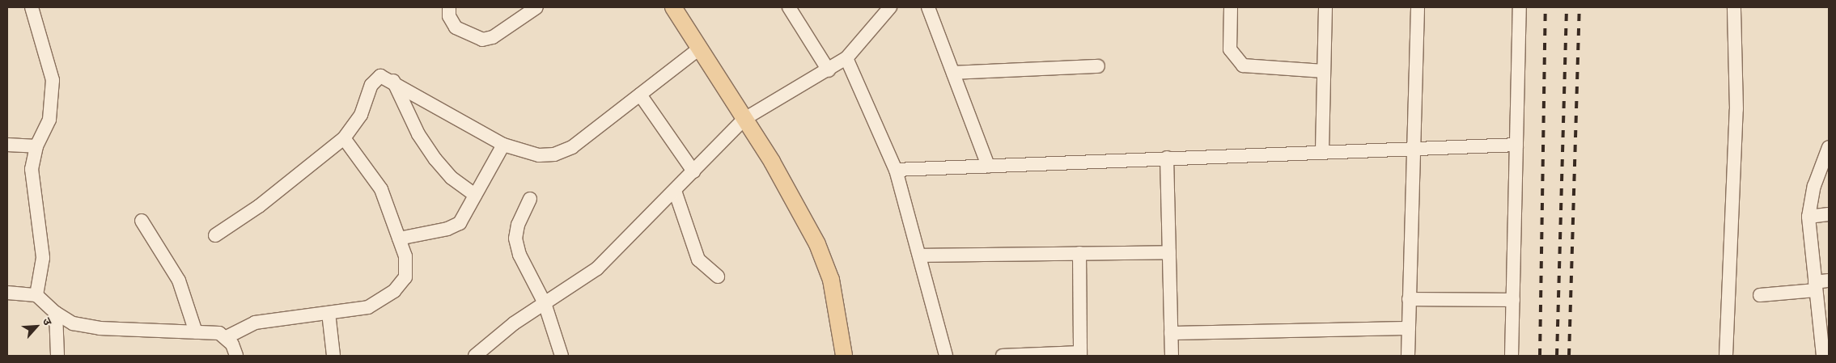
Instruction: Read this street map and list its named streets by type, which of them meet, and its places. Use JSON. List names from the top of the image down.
{
  "north": "top right"
}
